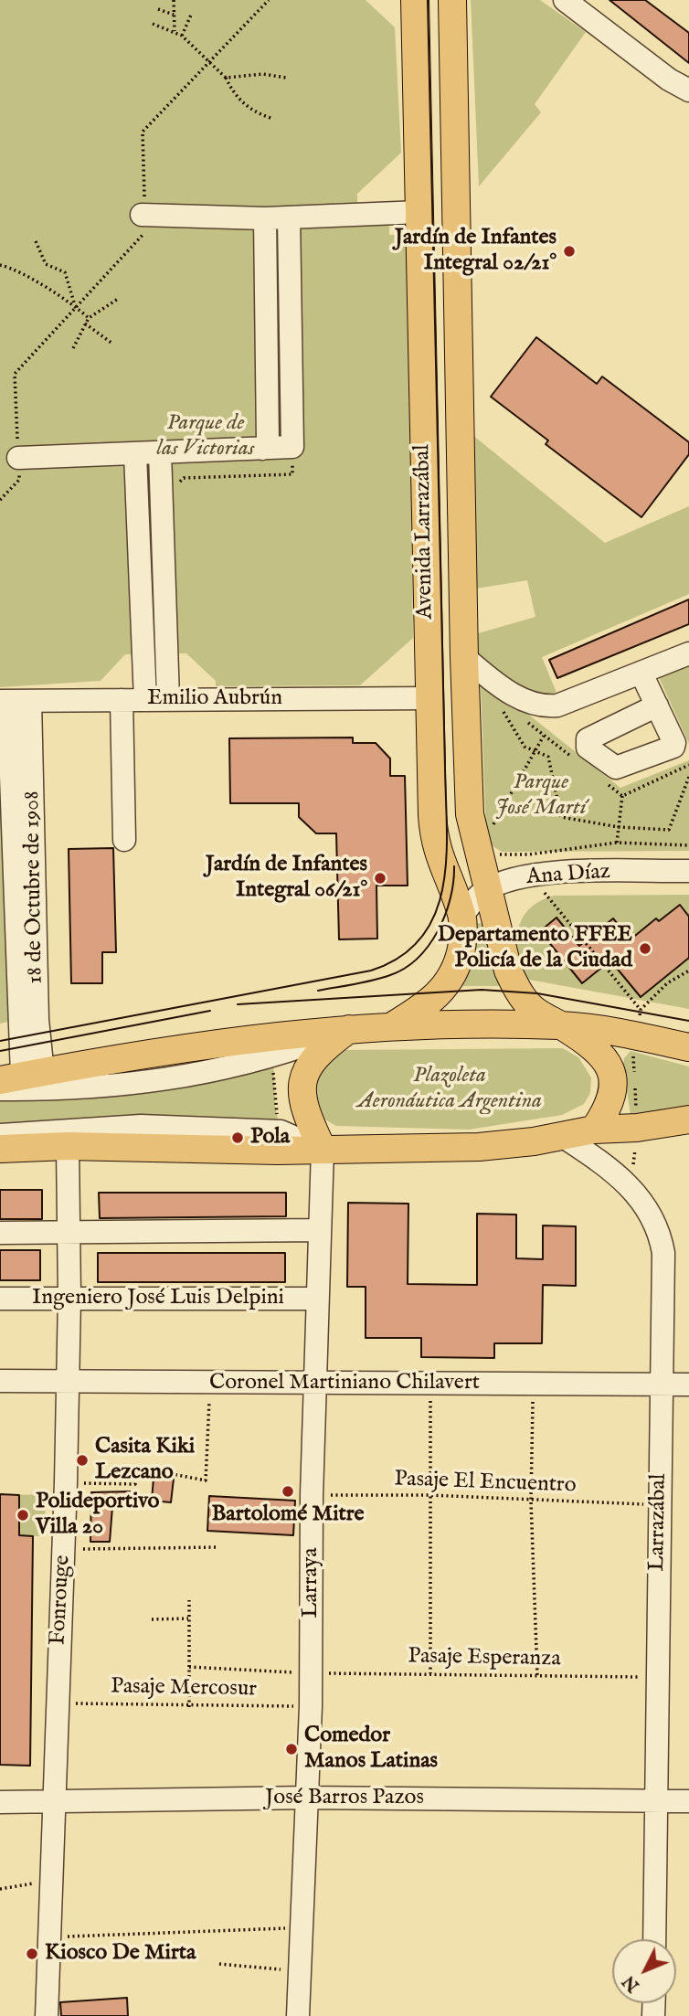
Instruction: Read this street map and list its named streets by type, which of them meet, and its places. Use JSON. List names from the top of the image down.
{
  "streets": {
    "main road": ["Avenida Larrazábal"],
    "street": [
      "Emilio Aubrún",
      "Ana Díaz",
      "18 de Octubre de 1908",
      "Ingeniero José Luis Delpini",
      "Coronel Martiniano Chilavert",
      "Larrazábal",
      "Larraya",
      "Fonrouge",
      "José Barros Pazos"
    ],
    "path": ["Pasaje El Encuentro", "Pasaje Esperanza", "Pasaje Mercosur"]
  },
  "crossings": [
    ["Avenida Larrazábal", "Emilio Aubrún"],
    ["Avenida Larrazábal", "Ana Díaz"],
    ["Emilio Aubrún", "18 de Octubre de 1908"],
    ["Ingeniero José Luis Delpini", "Larraya"],
    ["Ingeniero José Luis Delpini", "Fonrouge"],
    ["Coronel Martiniano Chilavert", "Larrazábal"],
    ["Coronel Martiniano Chilavert", "Larraya"],
    ["Coronel Martiniano Chilavert", "Fonrouge"],
    ["Pasaje El Encuentro", "Larrazábal"],
    ["Pasaje El Encuentro", "Larraya"],
    ["Larrazábal", "Pasaje Esperanza"],
    ["Larrazábal", "José Barros Pazos"],
    ["Larraya", "Pasaje Esperanza"],
    ["Larraya", "Pasaje Mercosur"],
    ["Larraya", "José Barros Pazos"],
    ["Fonrouge", "Pasaje Mercosur"],
    ["Fonrouge", "José Barros Pazos"]
  ],
  "parks": ["Parque de las Victorias", "Parque José Martí", "Plazoleta Aeronáutica Argentina"],
  "places": [
    "Jardín de Infantes Integral 02/21°",
    "Jardín de Infantes Integral 06/21°",
    "Departamento FFEE Policía de la Ciudad",
    "Pola",
    "Casita Kiki Lezcano",
    "Bartolomé Mitre",
    "Polideportivo Villa 20",
    "Comedor Manos Latinas",
    "Kiosco De Mirta"
  ],
  "north": "bottom left"
}
